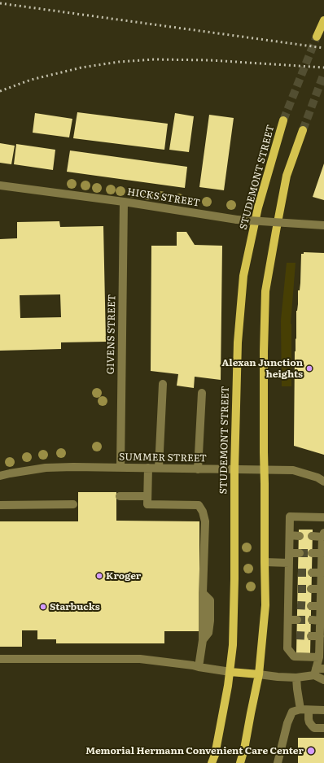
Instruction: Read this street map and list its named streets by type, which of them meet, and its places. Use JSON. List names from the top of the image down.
{
  "streets": {
    "main road": ["STUDEMONT STREET"],
    "street": ["HICKS STREET", "GIVENS STREET", "SUMMER STREET"]
  },
  "crossings": [
    ["STUDEMONT STREET", "SUMMER STREET"],
    ["HICKS STREET", "GIVENS STREET"],
    ["GIVENS STREET", "SUMMER STREET"]
  ],
  "places": [
    "Alexan Junction heights",
    "Kroger",
    "Starbucks",
    "Memorial Hermann Convenient Care Center"
  ]
}
